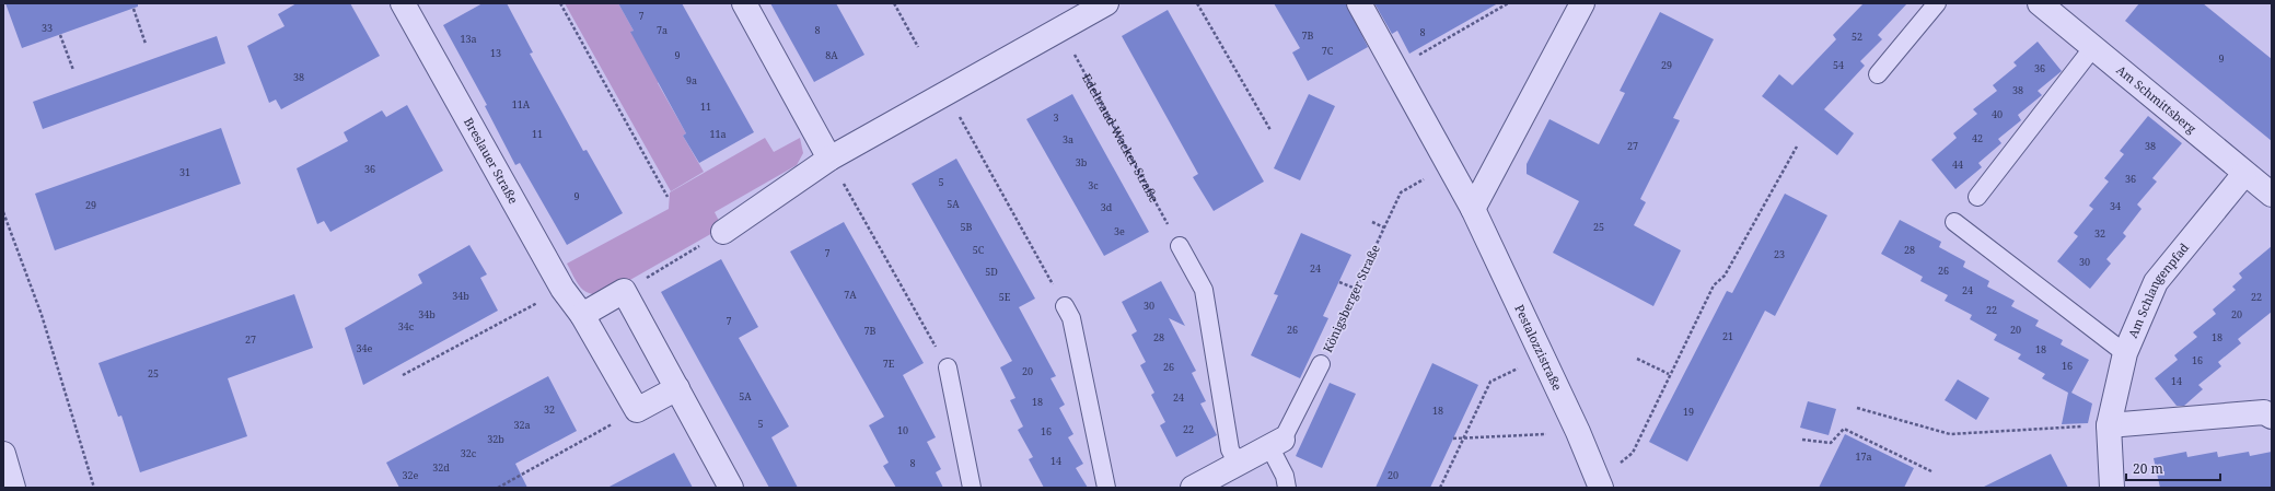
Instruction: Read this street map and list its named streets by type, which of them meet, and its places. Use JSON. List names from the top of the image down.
{
  "streets": {
    "street": [
      "Am Schmittsberg",
      "Breslauer Straße",
      "Am Schlangenpfad",
      "Pestalozzistraße"
    ],
    "lane": ["Königsberger Straße"],
    "path": ["Edeltraud-Wacker-Straße"]
  },
  "crossings": [
    ["Am Schmittsberg", "Am Schlangenpfad"],
    ["Königsberger Straße", "Pestalozzistraße"]
  ],
  "house_numbers": [
    "7",
    "33",
    "7a",
    "8",
    "8",
    "7B",
    "52",
    "13a",
    "7C",
    "13",
    "9",
    "8A",
    "9",
    "29",
    "54",
    "36",
    "38",
    "9a",
    "38",
    "11A",
    "11",
    "40",
    "3",
    "11",
    "11a",
    "42",
    "3a",
    "27",
    "38",
    "3b",
    "44",
    "36",
    "31",
    "36",
    "5",
    "3c",
    "9",
    "5A",
    "29",
    "34",
    "3d",
    "5B",
    "25",
    "3e",
    "32",
    "5C",
    "28",
    "7",
    "23",
    "30",
    "24",
    "26",
    "5D",
    "24",
    "7A",
    "34b",
    "5E",
    "22",
    "30",
    "22",
    "34b",
    "20",
    "7",
    "34c",
    "26",
    "20",
    "7B",
    "21",
    "28",
    "18",
    "27",
    "34e",
    "18",
    "16",
    "7E",
    "16",
    "26",
    "20",
    "25",
    "14",
    "5A",
    "24",
    "18",
    "32",
    "18",
    "19",
    "5",
    "32a",
    "22",
    "10",
    "16",
    "32b",
    "32c",
    "17a",
    "14",
    "8",
    "32d",
    "32e",
    "20"
  ],
  "scale_bar": "20 m"
}
